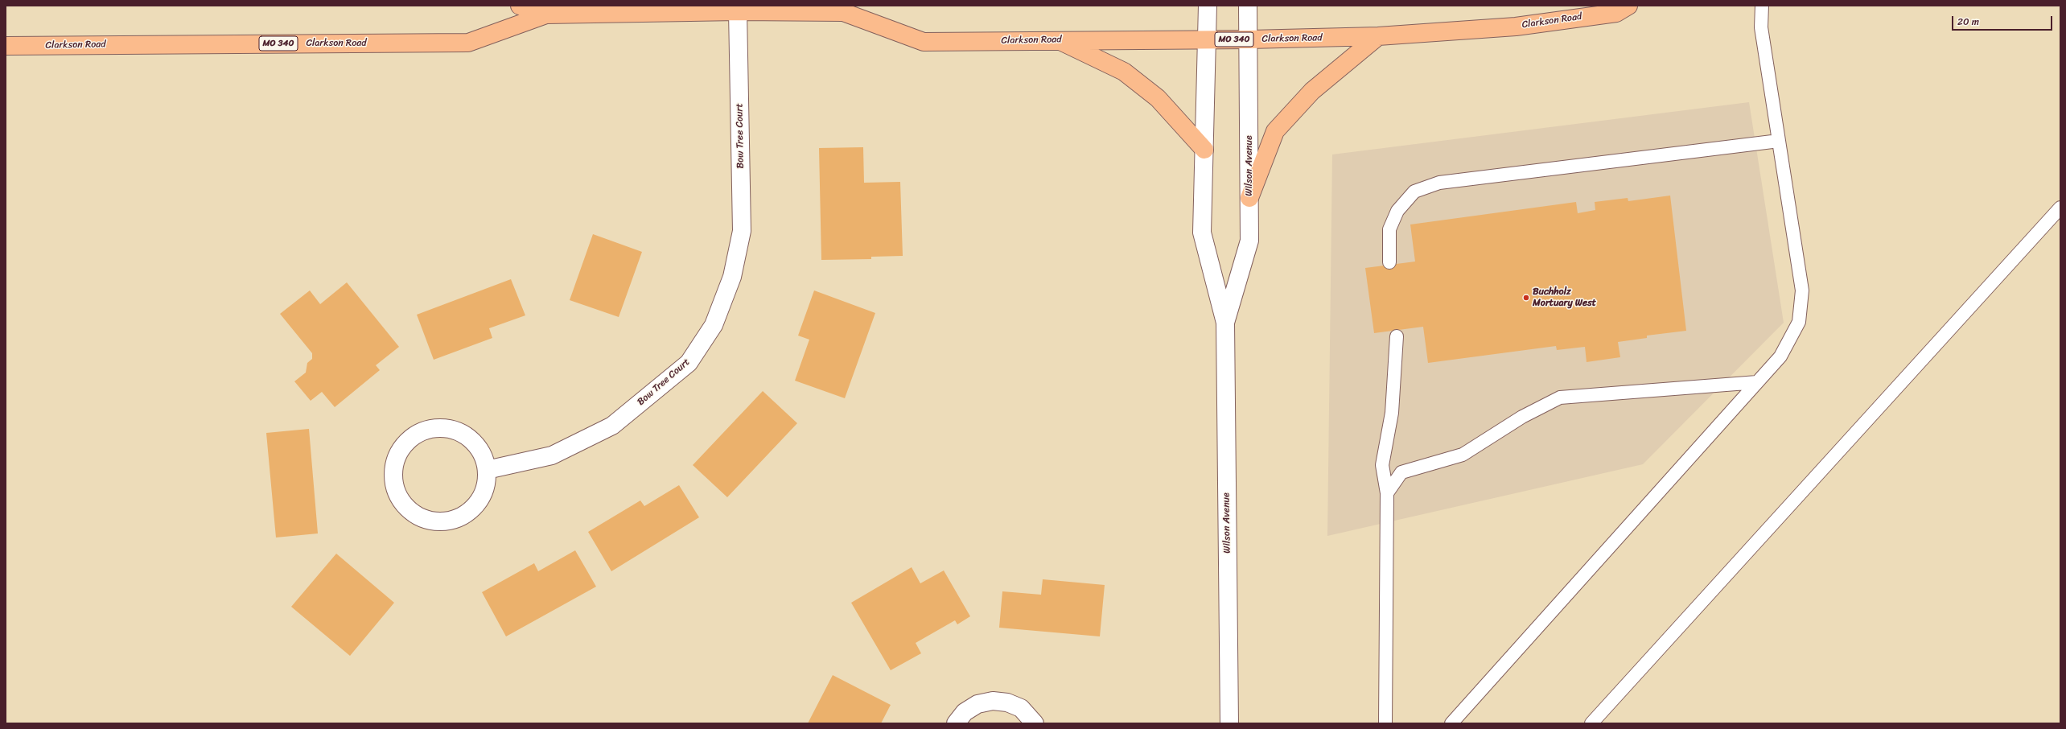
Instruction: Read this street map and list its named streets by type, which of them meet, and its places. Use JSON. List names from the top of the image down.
{
  "streets": {
    "main road": ["Clarkson Road", "MO 340"],
    "street": ["Bow Tree Court", "Wilson Avenue"]
  },
  "crossings": [
    ["Clarkson Road", "Bow Tree Court"],
    ["Clarkson Road", "Wilson Avenue"]
  ],
  "places": ["Buchholz Mortuary West"],
  "scale_bar": "20 m"
}
